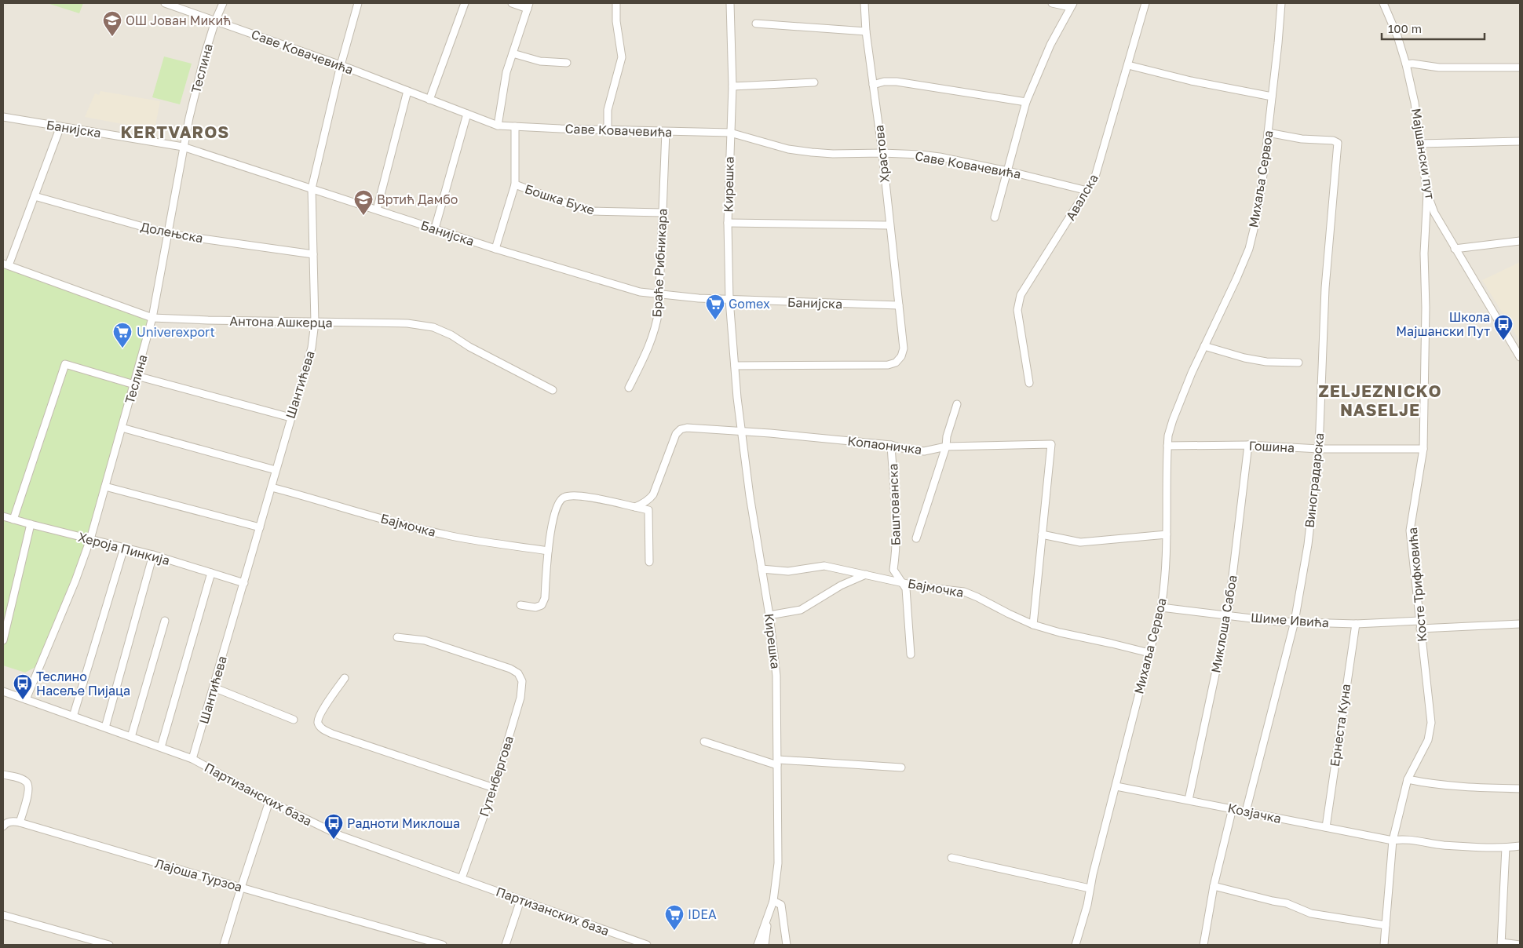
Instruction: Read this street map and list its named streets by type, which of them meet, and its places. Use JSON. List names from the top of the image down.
{
  "streets": {
    "street": [
      "Саве Ковачевића",
      "Теслина",
      "Банијска",
      "Храстова",
      "Мајшански пут",
      "Михаља Сервоа",
      "Кирешка",
      "Авалска",
      "Бошка Бухе",
      "Долењска",
      "Браће Рибникара",
      "Антона Ашкерца",
      "Шантићева",
      "Копаоничка",
      "Гошина",
      "Виноградарска",
      "Баштованска",
      "Бајмочка",
      "Хероја Пинкија",
      "Косте Трифковића",
      "Шиме Ивића",
      "Миклоша Сабоа",
      "Ернеста Куна",
      "Гутенбергова",
      "Партизанских база",
      "Козјачка",
      "Лајоша Турзоа"
    ]
  },
  "crossings": [
    ["Саве Ковачевића", "Теслина"],
    ["Саве Ковачевића", "Храстова"],
    ["Саве Ковачевића", "Кирешка"],
    ["Саве Ковачевића", "Авалска"],
    ["Саве Ковачевића", "Бошка Бухе"],
    ["Саве Ковачевића", "Браће Рибникара"],
    ["Саве Ковачевића", "Шантићева"],
    ["Теслина", "Банијска"],
    ["Теслина", "Долењска"],
    ["Теслина", "Антона Ашкерца"],
    ["Теслина", "Хероја Пинкија"],
    ["Теслина", "Партизанских база"],
    ["Банијска", "Храстова"],
    ["Банијска", "Кирешка"],
    ["Банијска", "Браће Рибникара"],
    ["Банијска", "Шантићева"],
    ["Мајшански пут", "Косте Трифковића"],
    ["Михаља Сервоа", "Гошина"],
    ["Михаља Сервоа", "Виноградарска"],
    ["Михаља Сервоа", "Бајмочка"],
    ["Михаља Сервоа", "Шиме Ивића"],
    ["Михаља Сервоа", "Козјачка"],
    ["Кирешка", "Копаоничка"],
    ["Кирешка", "Бајмочка"],
    ["Бошка Бухе", "Браће Рибникара"],
    ["Долењска", "Шантићева"],
    ["Антона Ашкерца", "Шантићева"],
    ["Шантићева", "Бајмочка"],
    ["Шантићева", "Хероја Пинкија"],
    ["Шантићева", "Партизанских база"],
    ["Копаоничка", "Баштованска"],
    ["Гошина", "Виноградарска"],
    ["Гошина", "Косте Трифковића"],
    ["Гошина", "Миклоша Сабоа"],
    ["Виноградарска", "Шиме Ивића"],
    ["Виноградарска", "Козјачка"],
    ["Баштованска", "Бајмочка"],
    ["Косте Трифковића", "Шиме Ивића"],
    ["Косте Трифковића", "Козјачка"],
    ["Шиме Ивића", "Миклоша Сабоа"],
    ["Шиме Ивића", "Ернеста Куна"],
    ["Миклоша Сабоа", "Козјачка"],
    ["Ернеста Куна", "Козјачка"],
    ["Гутенбергова", "Партизанских база"]
  ],
  "districts": ["KERTVAROS", "ZELJEZNICKO NASELJE"],
  "places": {
    "school or university": ["ОШ Јован Микић", "Вртић Дамбо"],
    "supermarket": ["Gomex", "Univerexport", "IDEA"],
    "bus stop": ["Школа Мајшански Пут", "Теслино Насеље Пијаца", "Радноти Миклоша"]
  },
  "scale_bar": "100 m"
}
